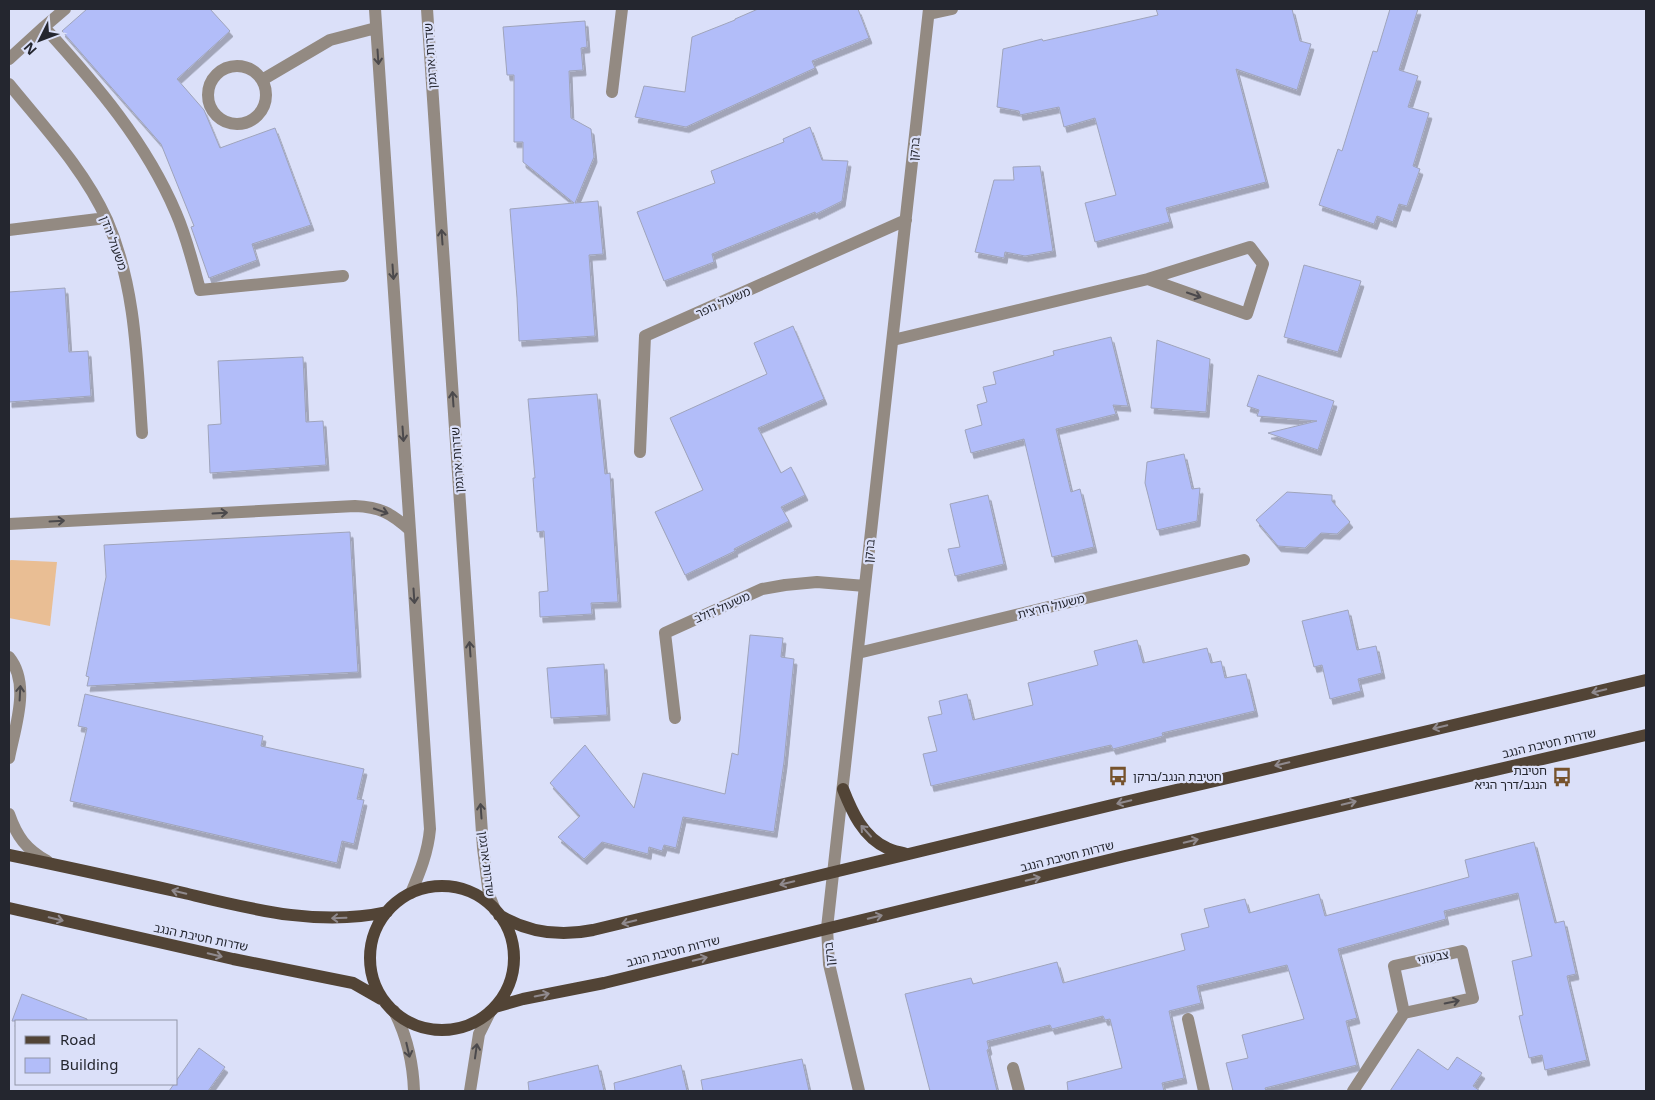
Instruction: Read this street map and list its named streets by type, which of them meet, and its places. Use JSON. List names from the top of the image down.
{
  "streets": {
    "main road": ["שדרות חטיבת הנגב"],
    "street": [
      "שדרות ארגמן",
      "ברקן",
      "משעול ירדן",
      "משעול נופר",
      "משעול חרצית",
      "משעול דולב",
      "צבעוני"
    ]
  },
  "crossings": [
    ["שדרות ארגמן", "שדרות חטיבת הנגב"],
    ["ברקן", "משעול נופר"],
    ["ברקן", "משעול חרצית"],
    ["ברקן", "משעול דולב"],
    ["ברקן", "שדרות חטיבת הנגב"]
  ],
  "places": {
    "bus stop": ["חטיבת הנגב/ברקן", "חטיבת הנגב/דרך הגיא"]
  },
  "legend": ["Road", "Building"],
  "north": "bottom left"
}
